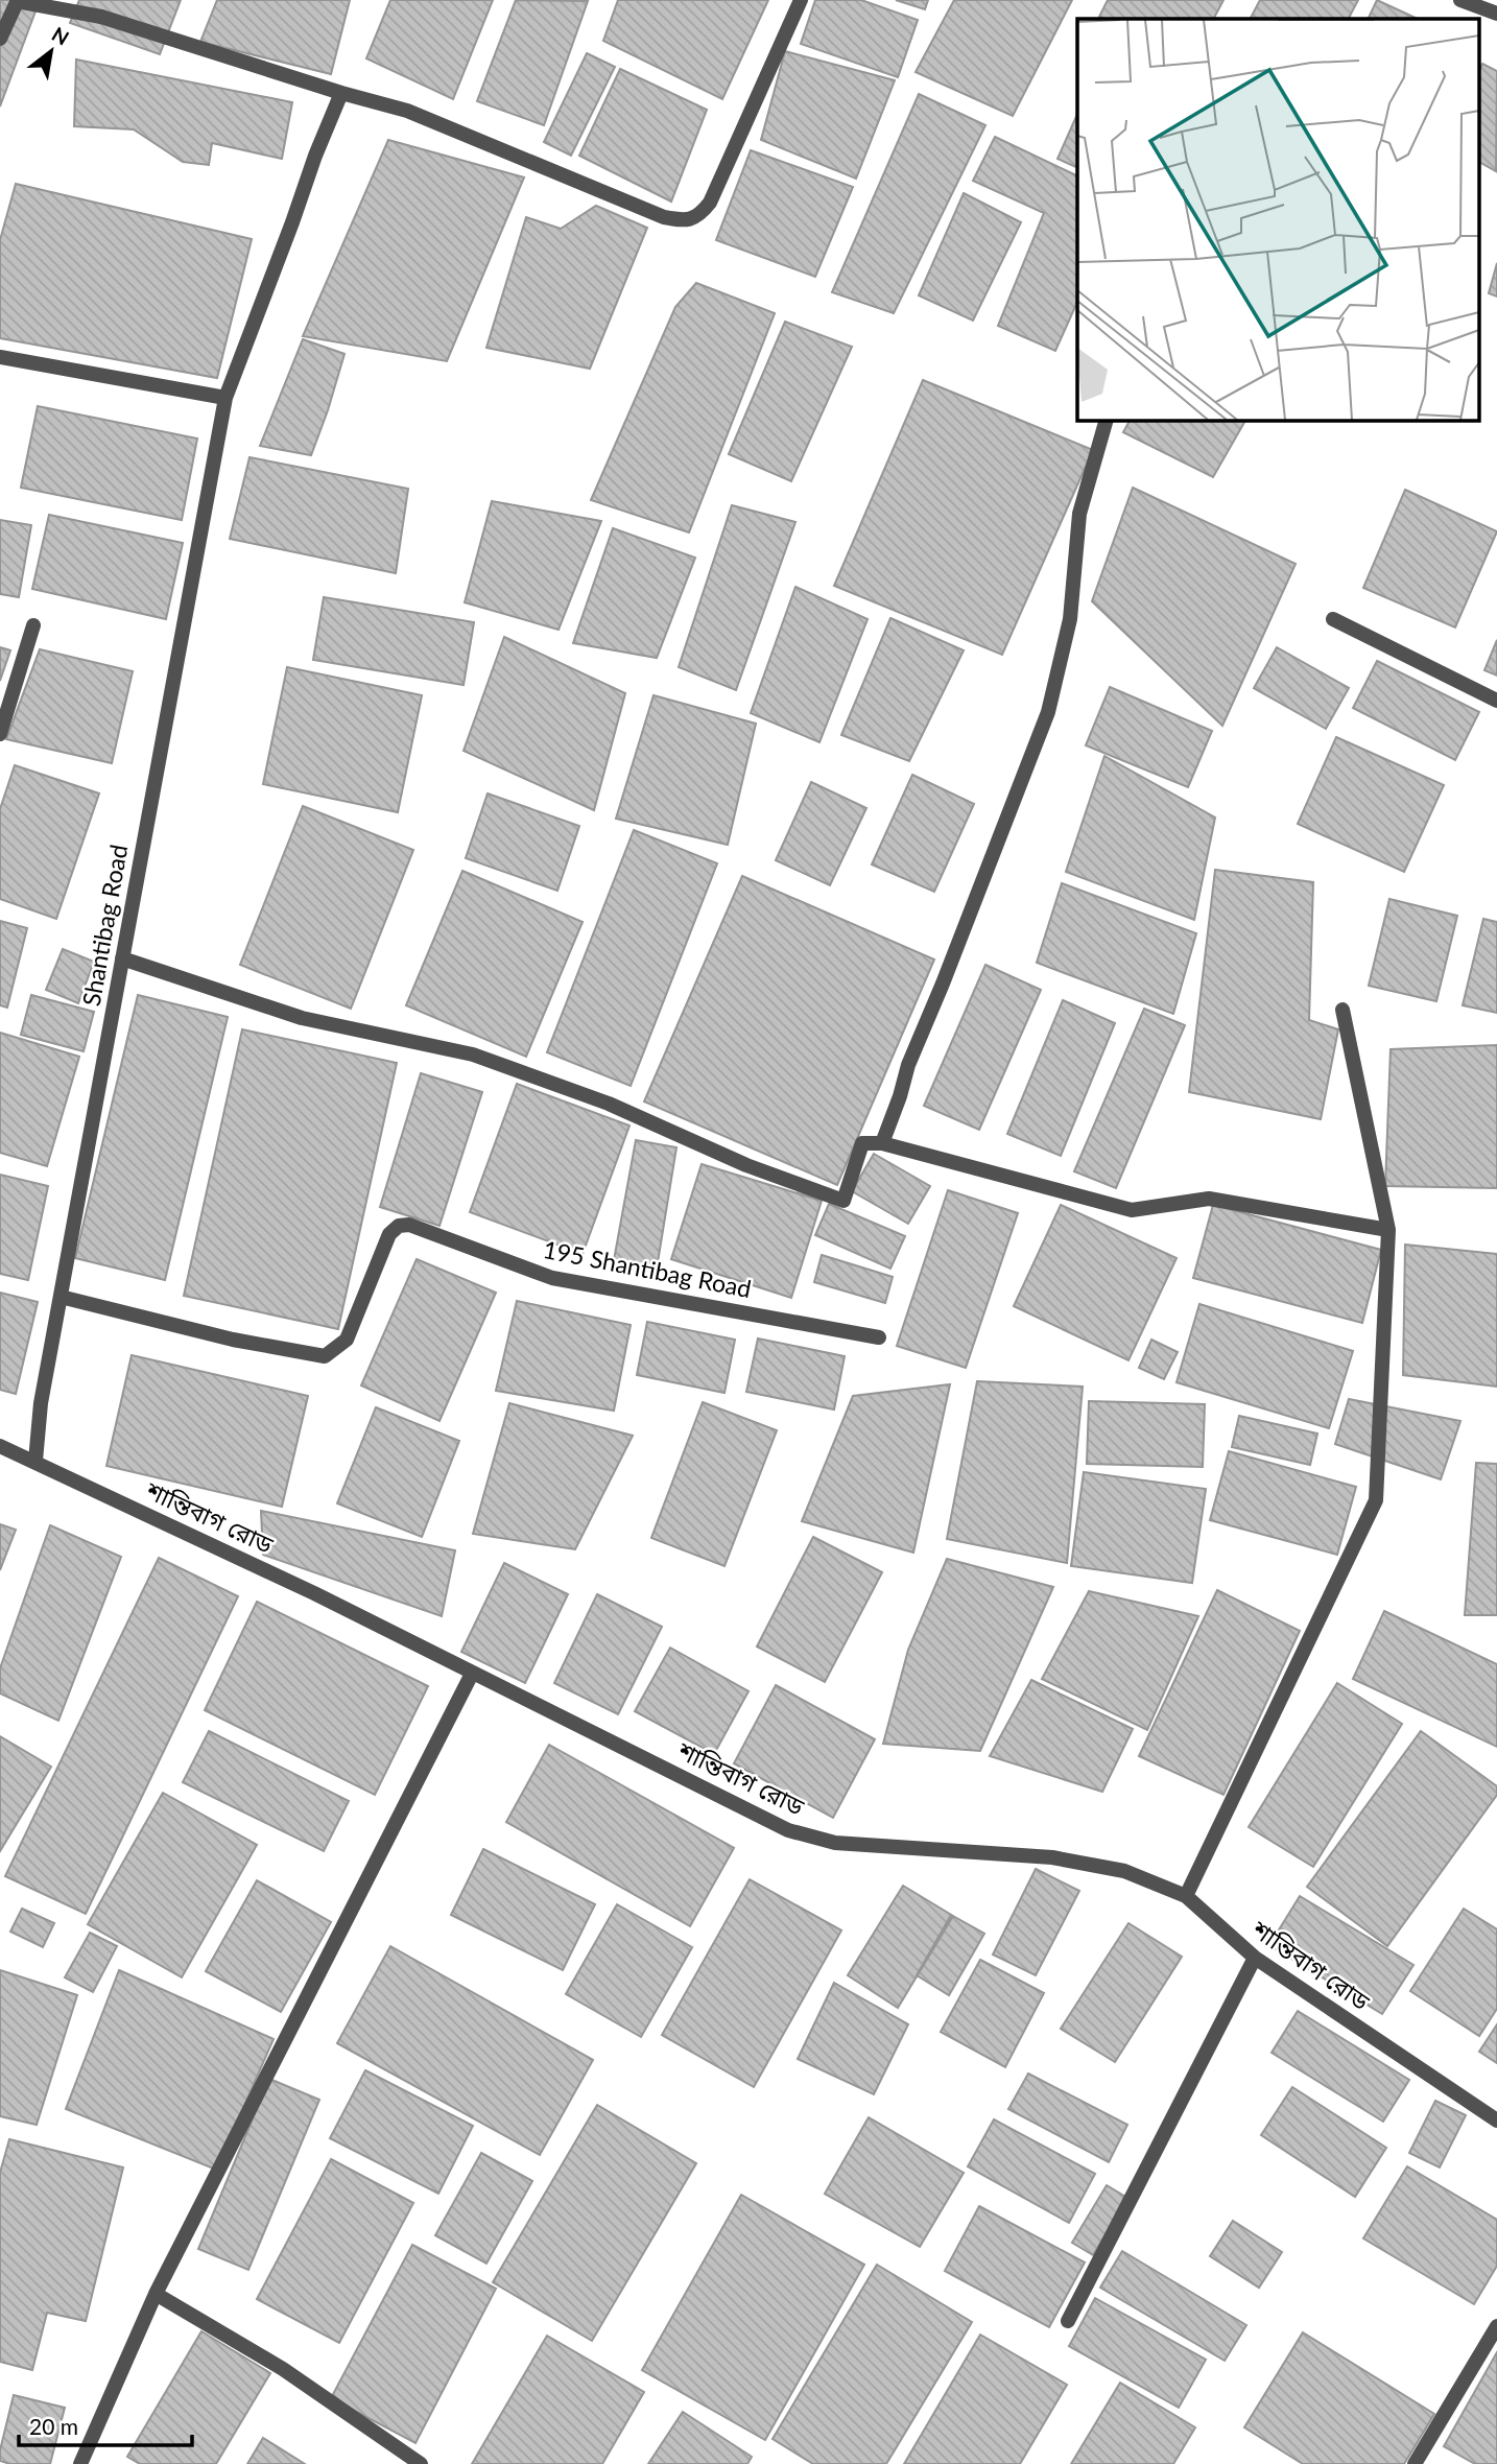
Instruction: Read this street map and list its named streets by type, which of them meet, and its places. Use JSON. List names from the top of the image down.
{
  "streets": {
    "street": ["Shantibag Road", "195 Shantibag Road", "শান্তিবাগ রোড"]
  },
  "crossings": [
    ["Shantibag Road", "195 Shantibag Road"],
    ["Shantibag Road", "শান্তিবাগ রোড"]
  ],
  "scale_bar": "20 m",
  "north": "top right"
}
